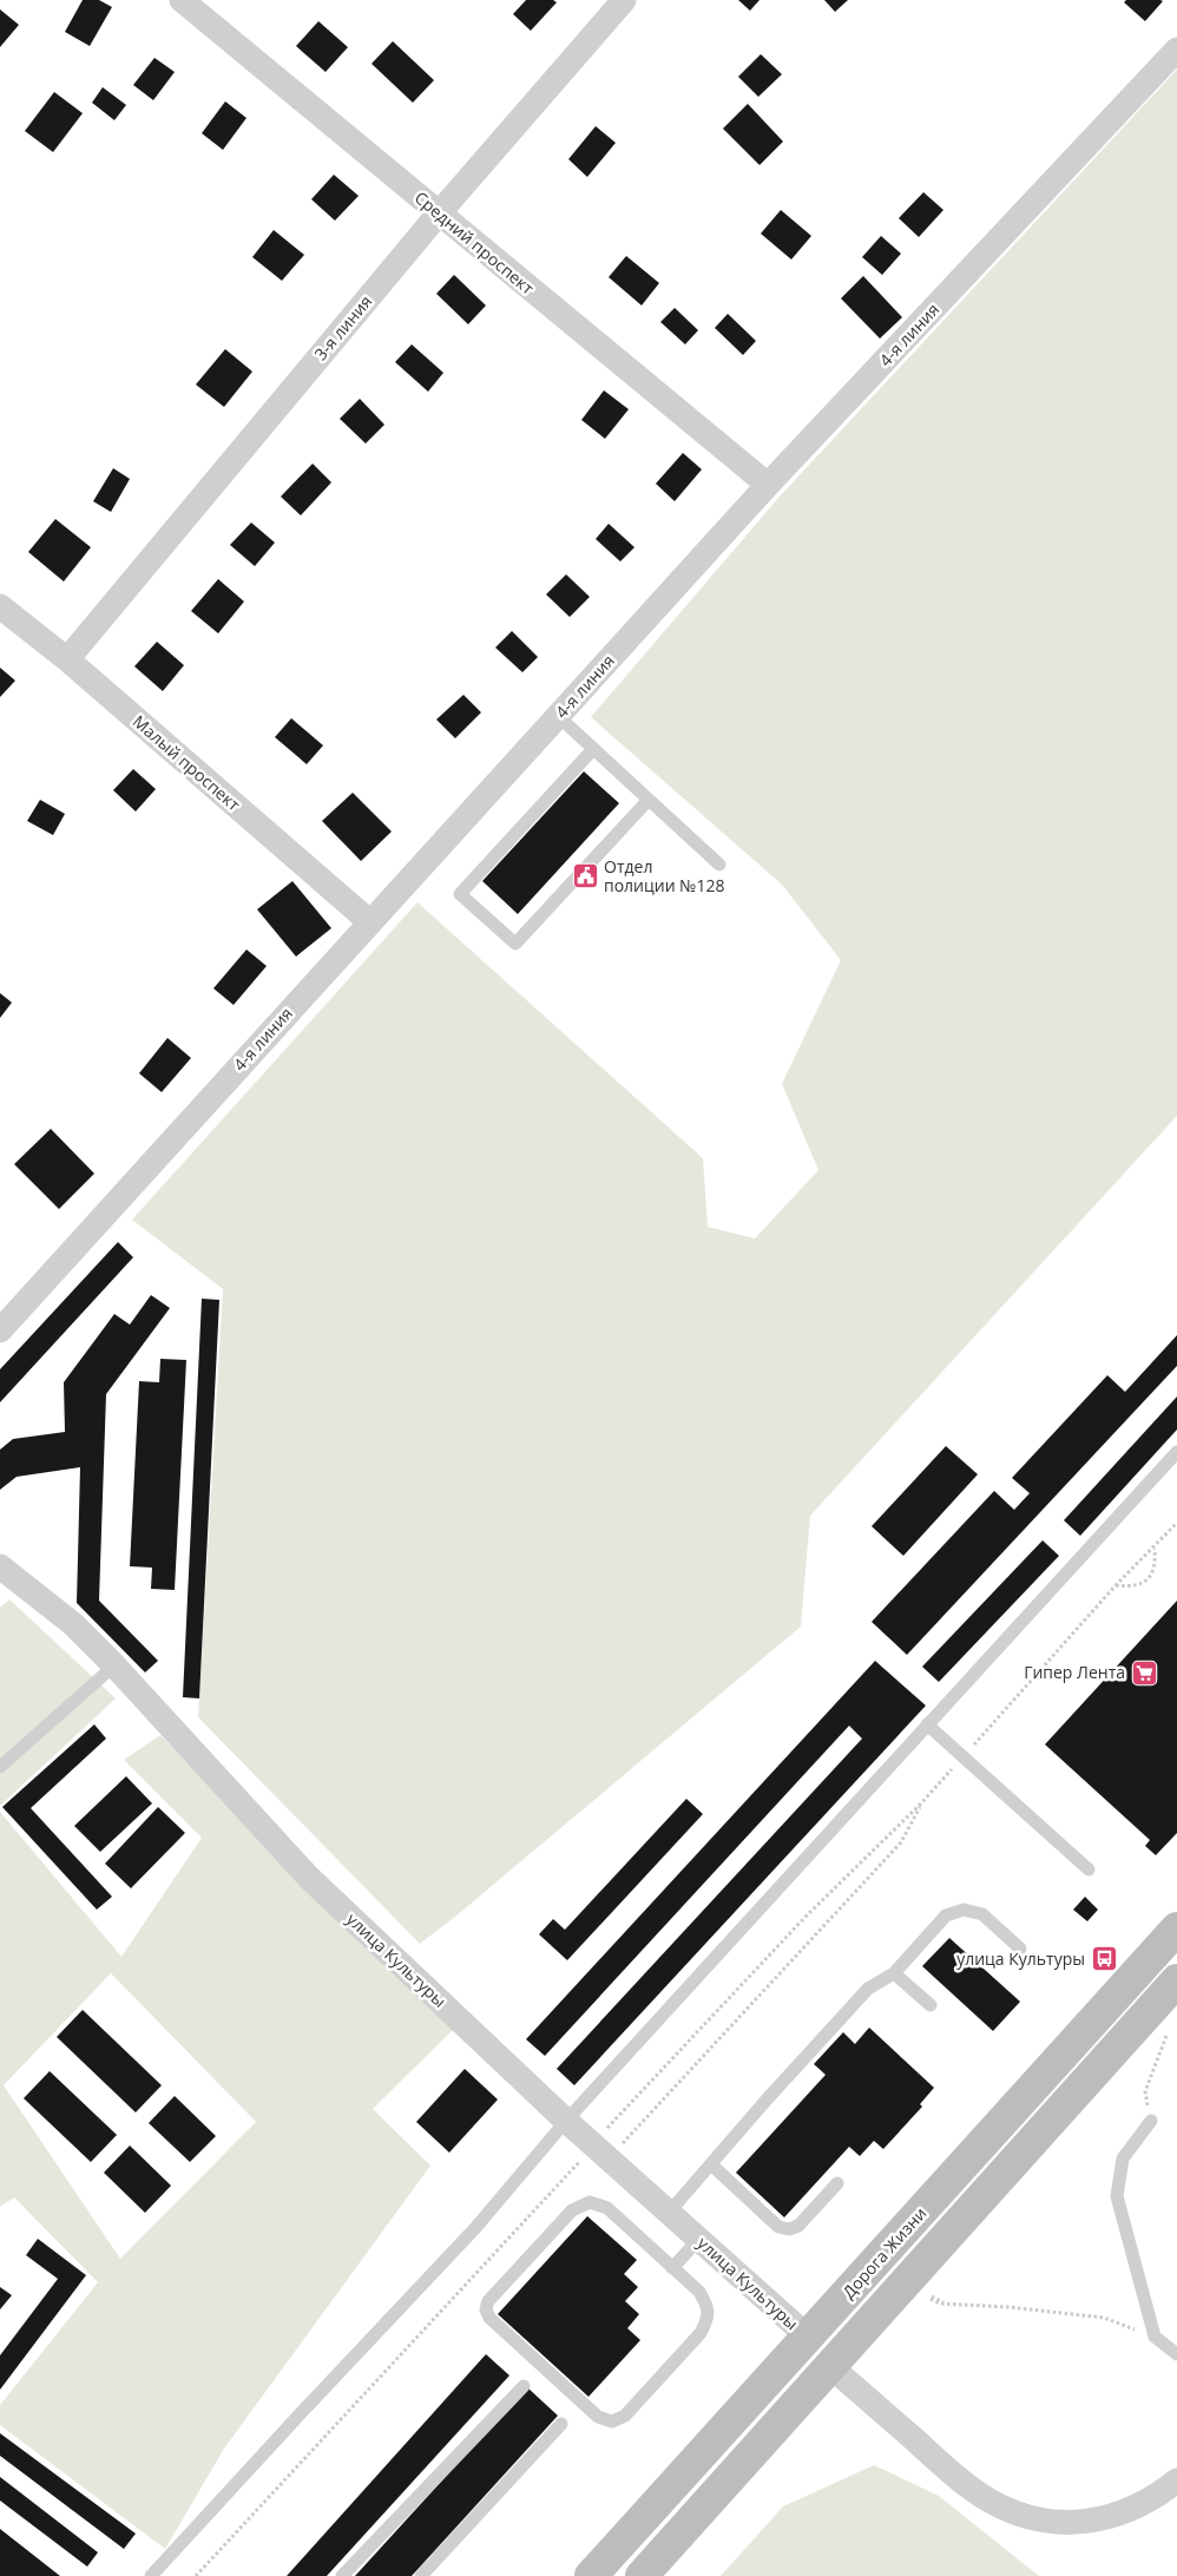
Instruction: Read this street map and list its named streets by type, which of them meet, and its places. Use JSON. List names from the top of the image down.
{
  "streets": {
    "main road": ["Дорога Жизни"],
    "street": [
      "Средний проспект",
      "3-я линия",
      "4-я линия",
      "Малый проспект",
      "улица Культуры"
    ]
  },
  "crossings": [
    ["Средний проспект", "3-я линия"],
    ["Средний проспект", "4-я линия"],
    ["3-я линия", "Малый проспект"],
    ["4-я линия", "Малый проспект"],
    ["улица Культуры", "Дорога Жизни"]
  ],
  "places": {
    "public building": ["Отдел полиции №128"],
    "supermarket": ["Гипер Лента"],
    "bus stop": ["улица Культуры"]
  }
}
